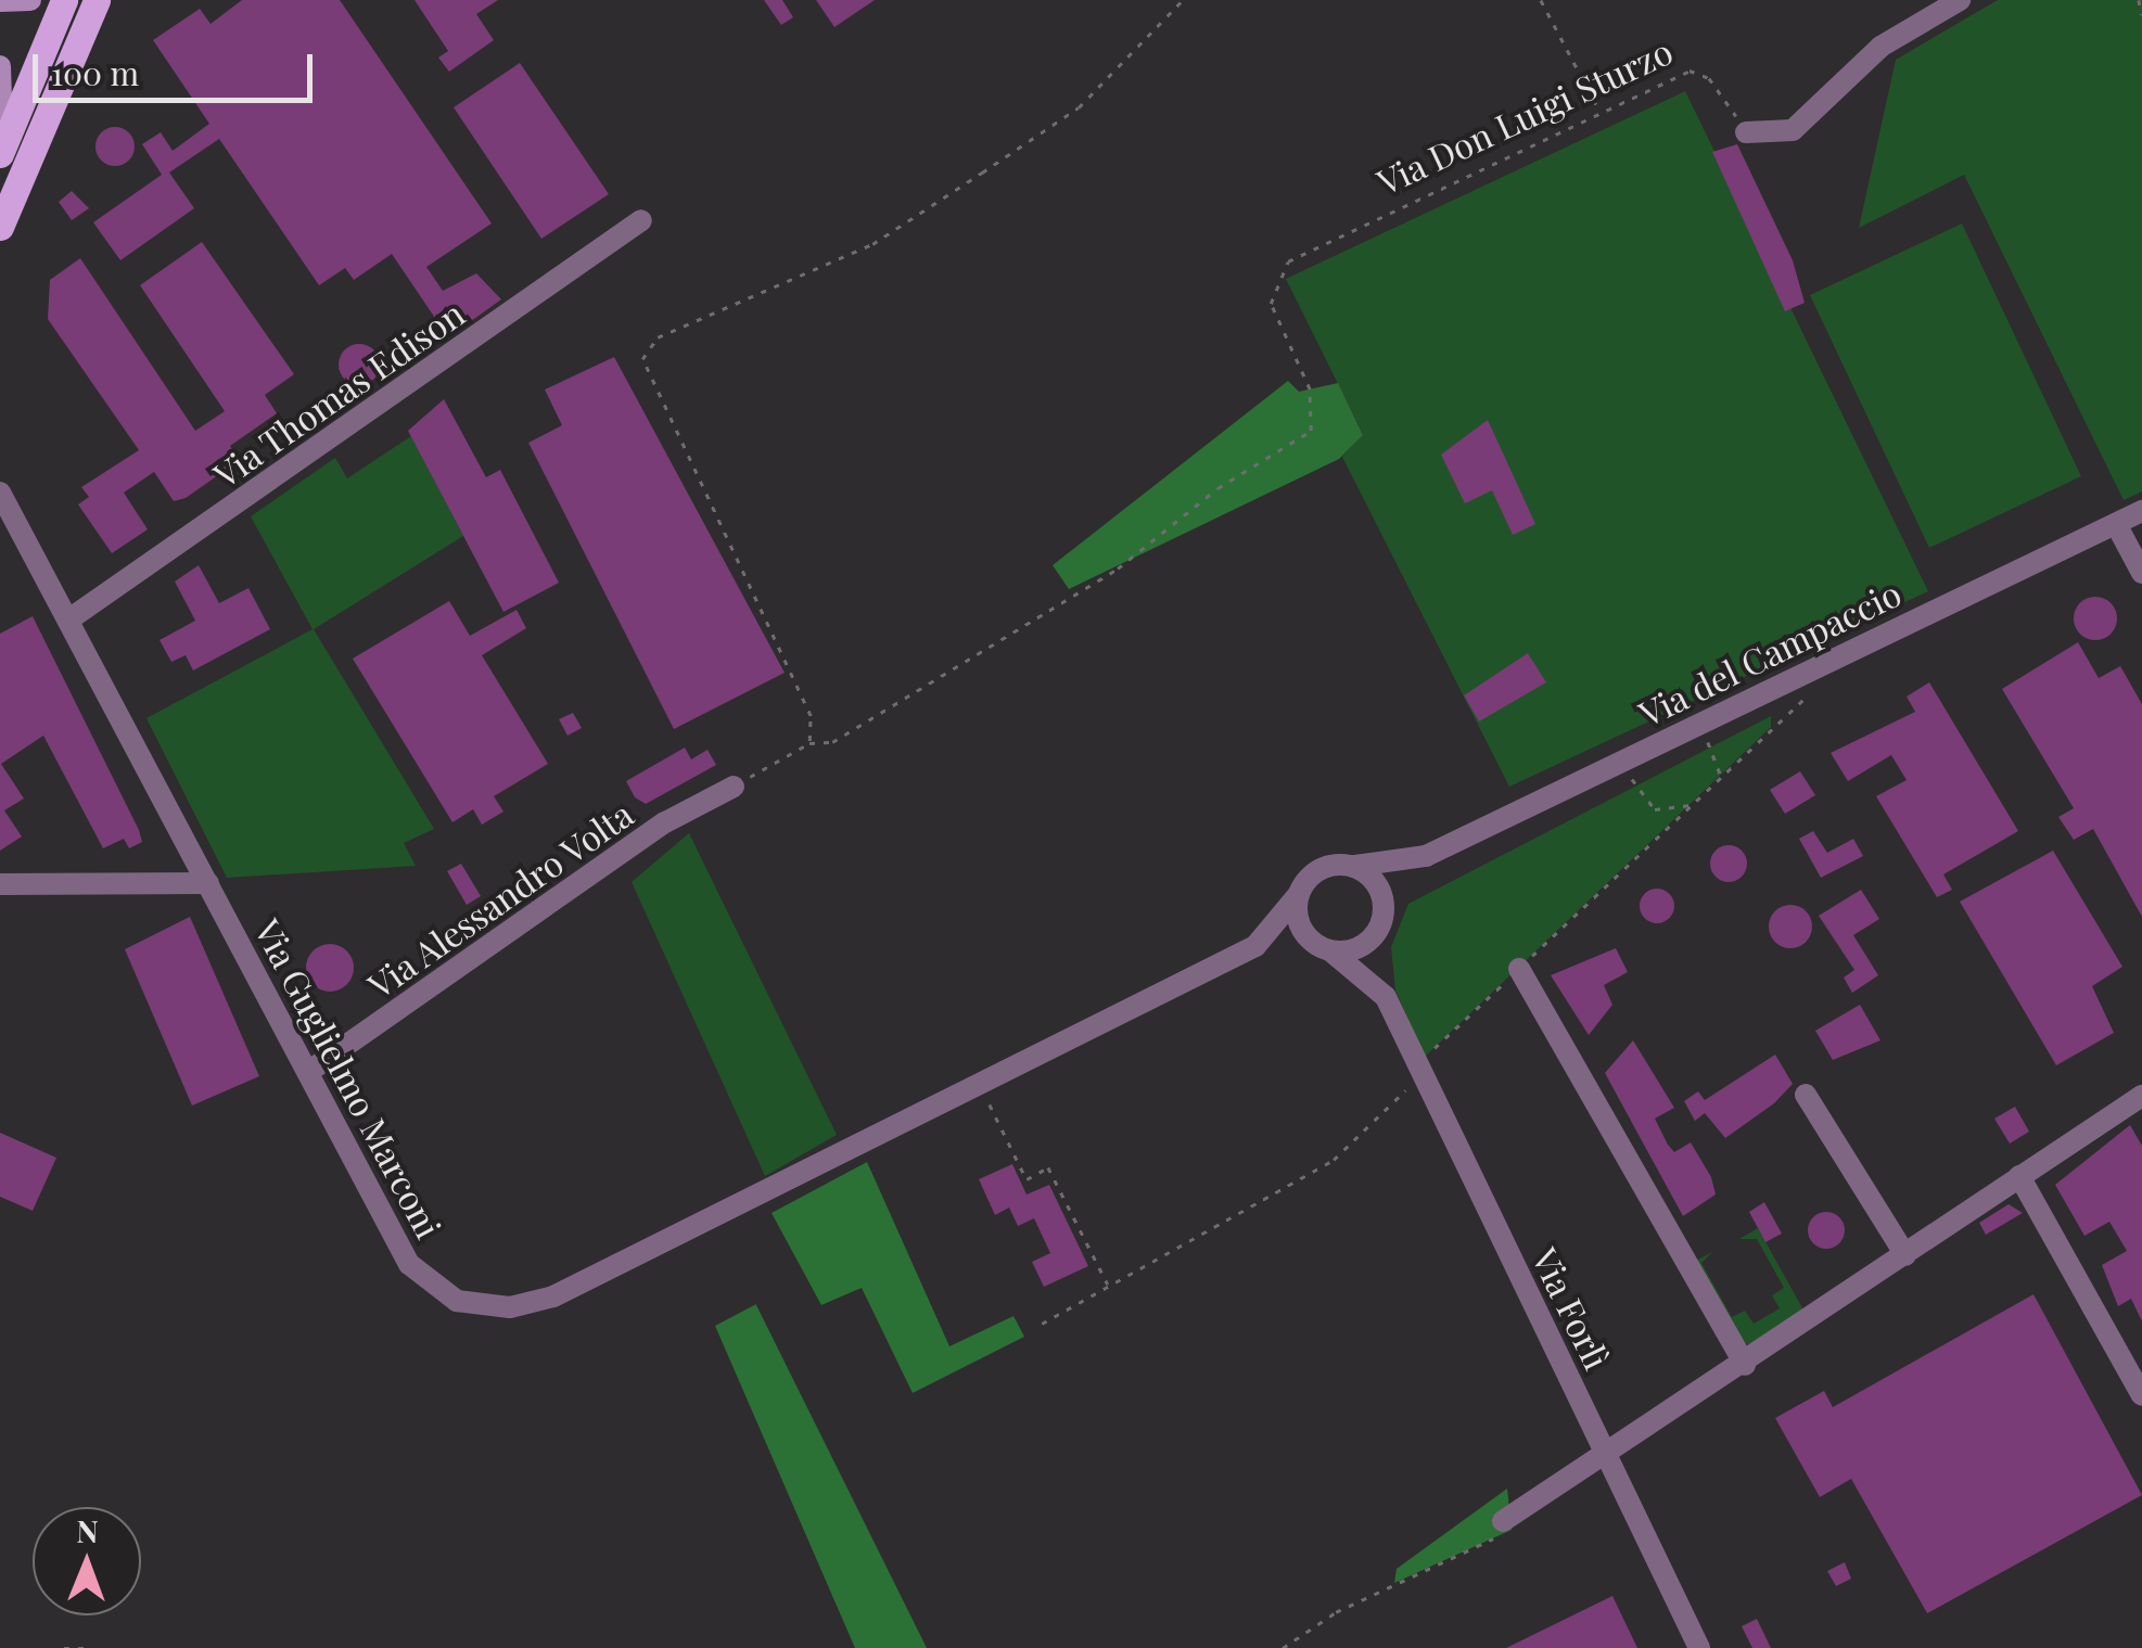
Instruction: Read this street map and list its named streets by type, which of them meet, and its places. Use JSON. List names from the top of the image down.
{
  "streets": {
    "street": [
      "Via Thomas Edison",
      "Via del Campaccio",
      "Via Alessandro Volta",
      "Via Guglielmo Marconi",
      "Via Forlì"
    ],
    "path": ["Via Don Luigi Sturzo"]
  },
  "crossings": [
    ["Via Thomas Edison", "Via Guglielmo Marconi"],
    ["Via del Campaccio", "Via Guglielmo Marconi"],
    ["Via del Campaccio", "Via Forlì"],
    ["Via Alessandro Volta", "Via Guglielmo Marconi"],
    ["Via Guglielmo Marconi", "Via Forlì"]
  ],
  "scale_bar": "100 m",
  "north": "top"
}
